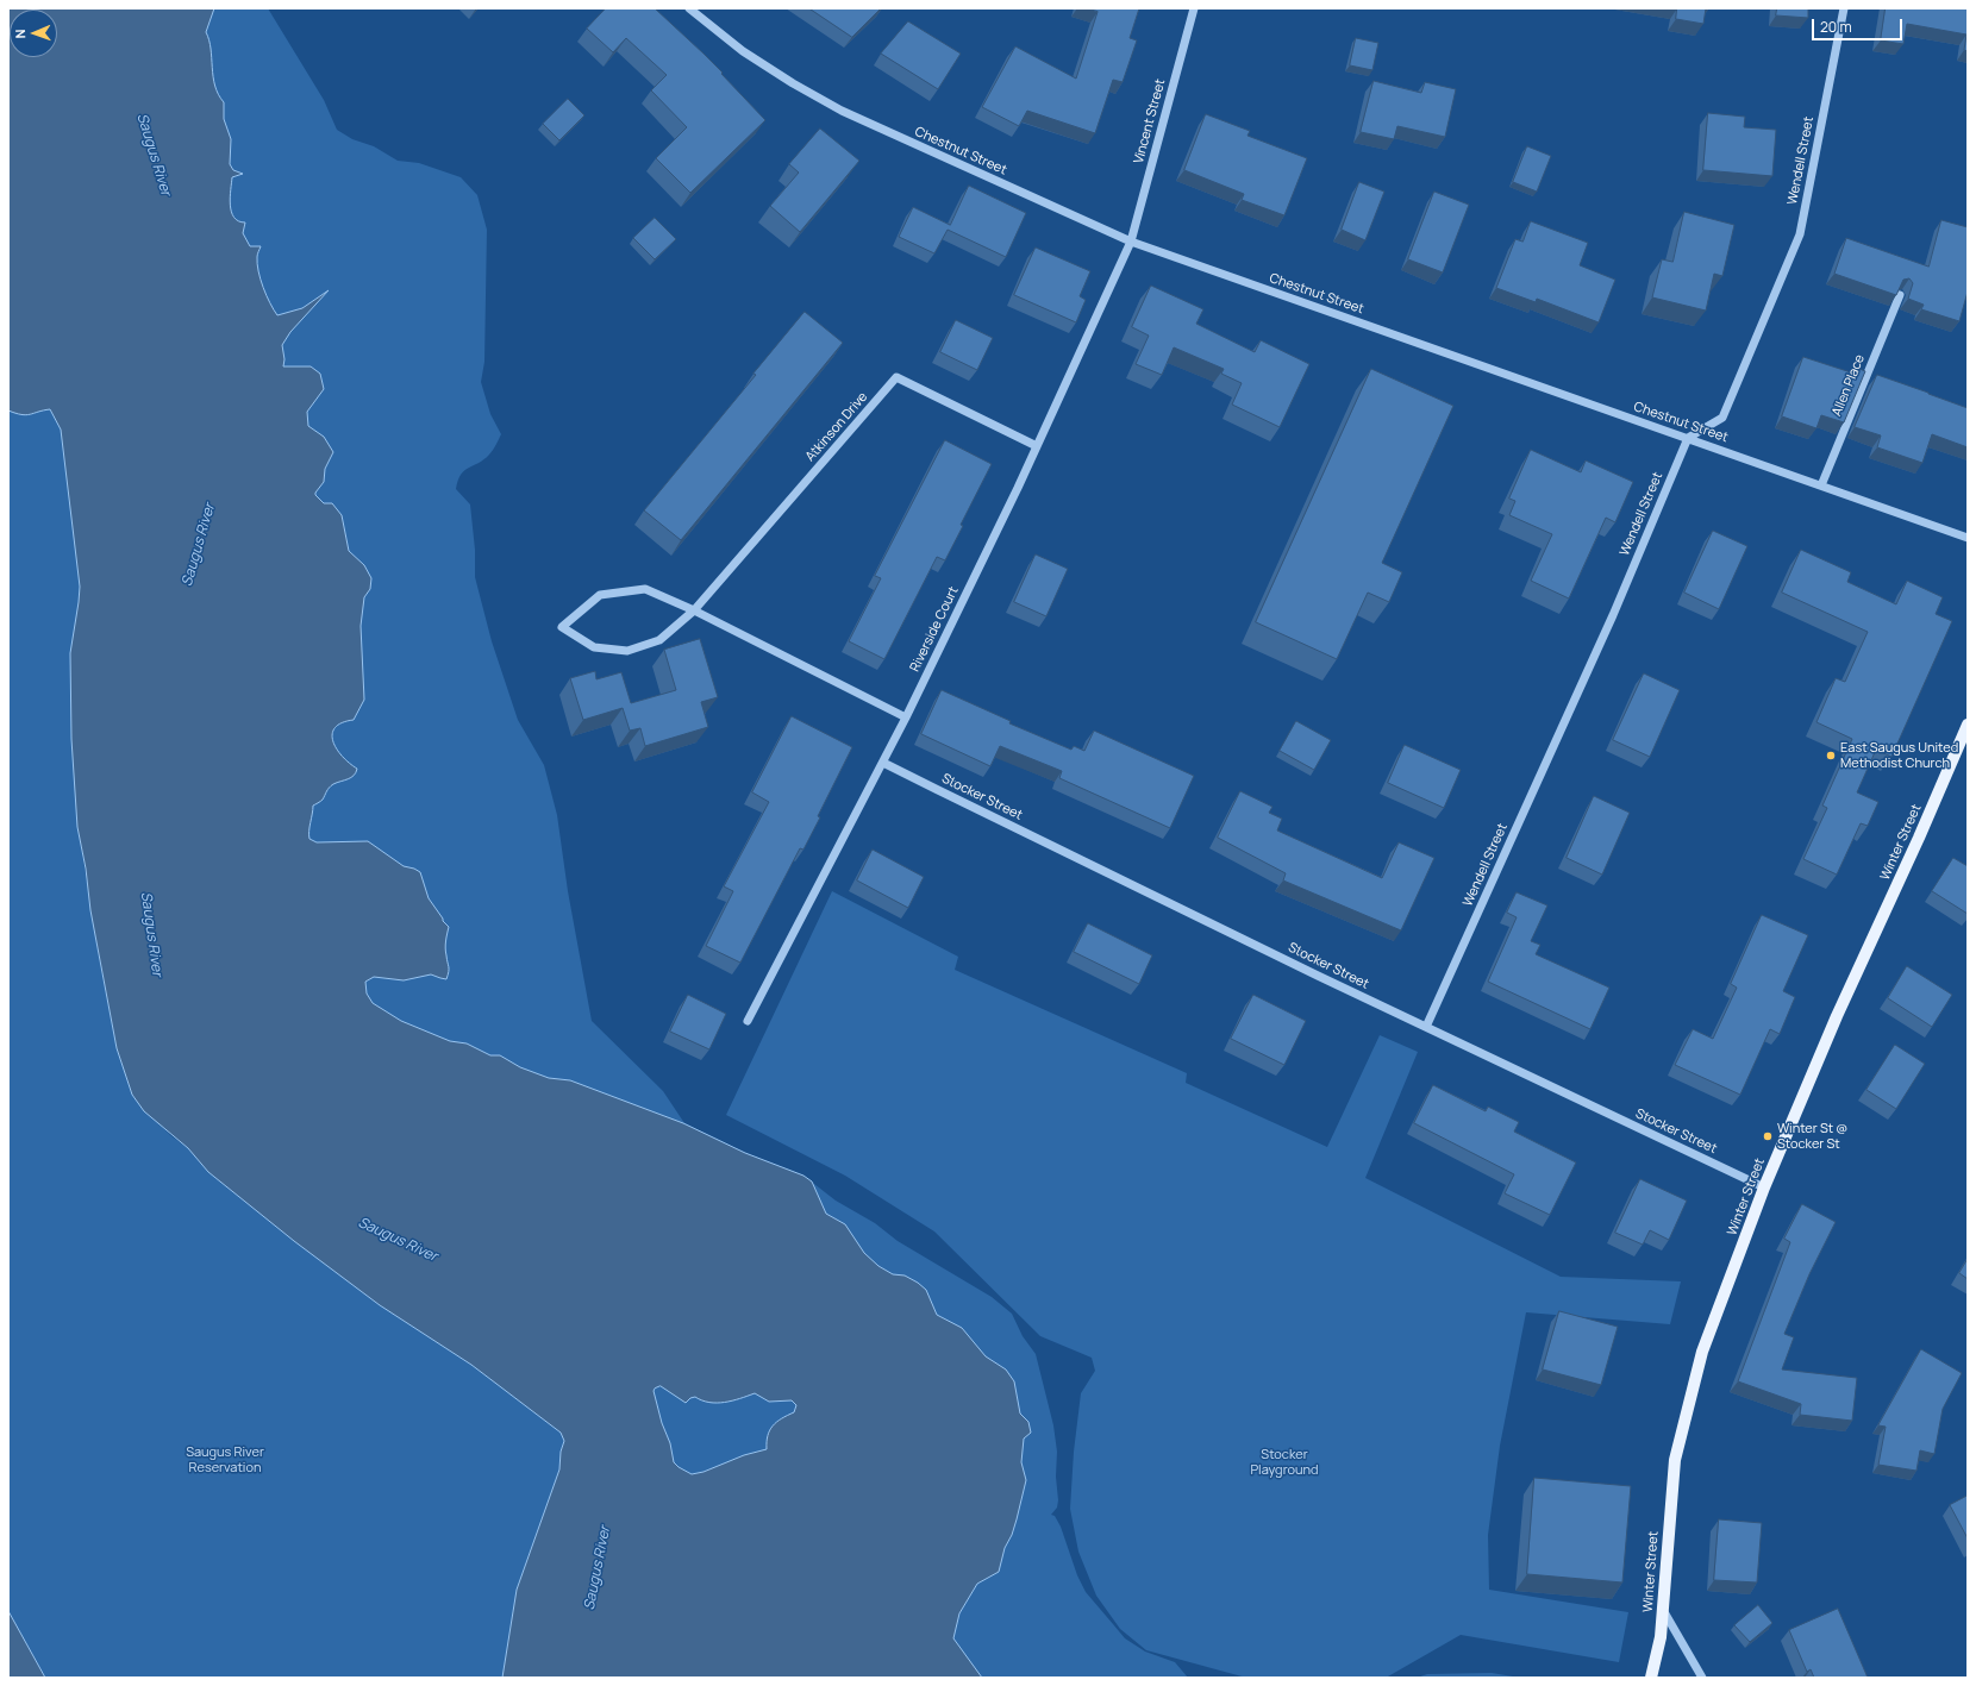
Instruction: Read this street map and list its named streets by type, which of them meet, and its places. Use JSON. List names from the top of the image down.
{
  "streets": {
    "main road": ["Winter Street"],
    "street": [
      "Vincent Street",
      "Chestnut Street",
      "Wendell Street",
      "Allen Place",
      "Atkinson Drive",
      "Riverside Court",
      "Stocker Street"
    ]
  },
  "crossings": [
    ["Vincent Street", "Chestnut Street"],
    ["Vincent Street", "Riverside Court"],
    ["Chestnut Street", "Wendell Street"],
    ["Chestnut Street", "Allen Place"],
    ["Chestnut Street", "Riverside Court"],
    ["Wendell Street", "Stocker Street"],
    ["Atkinson Drive", "Riverside Court"],
    ["Riverside Court", "Stocker Street"],
    ["Stocker Street", "Winter Street"]
  ],
  "water": ["Saugus River"],
  "parks": ["Saugus River Reservation", "Stocker Playground"],
  "places": ["East Saugus United Methodist Church", "Winter St @ Stocker St"],
  "scale_bar": "20 m",
  "north": "left"
}
